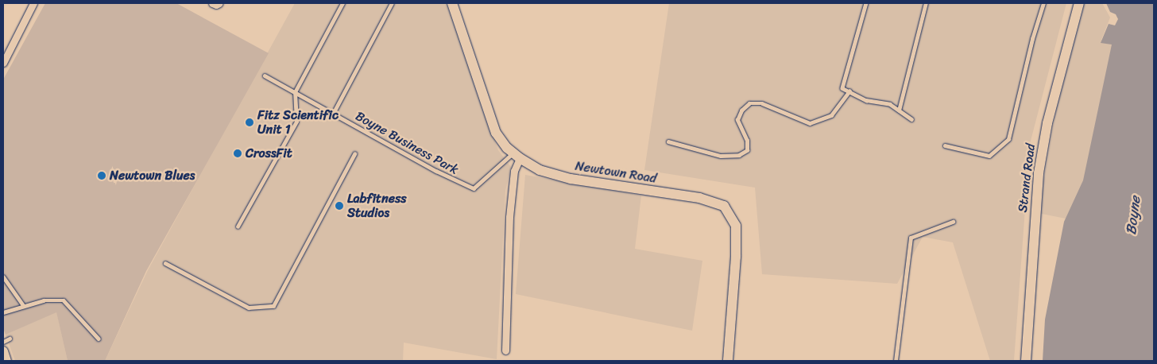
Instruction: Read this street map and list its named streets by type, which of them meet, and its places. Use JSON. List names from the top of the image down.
{
  "streets": {
    "street": ["Newtown Road", "Strand Road"],
    "lane": ["Boyne Business Park"]
  },
  "crossings": [
    ["Boyne Business Park", "Newtown Road"]
  ],
  "water": ["Boyne"],
  "places": [
    "Fitz Scientific Unit 1",
    "CrossFit",
    "Newtown Blues",
    "Labfitness Studios"
  ]
}
